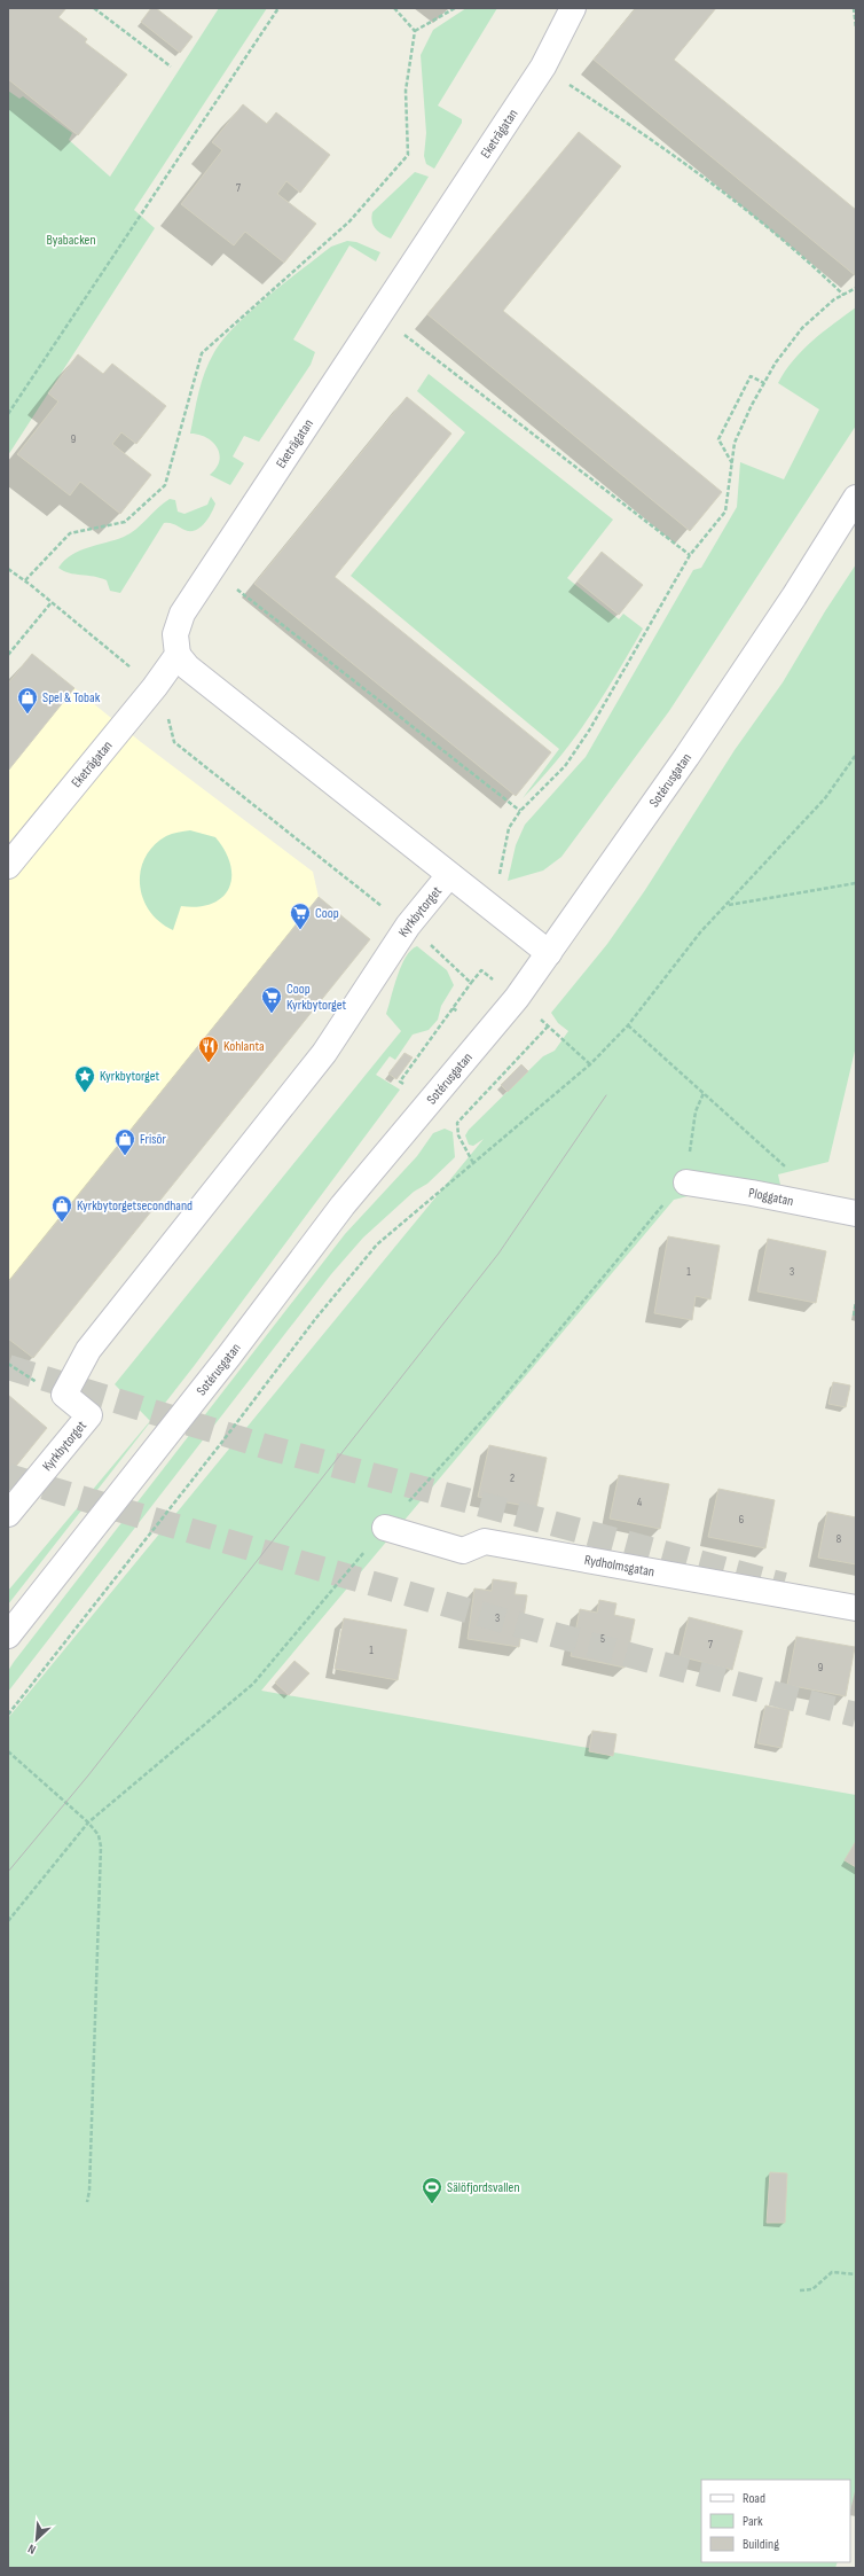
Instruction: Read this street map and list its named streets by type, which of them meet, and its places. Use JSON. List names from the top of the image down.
{
  "streets": {
    "street": [
      "Eketrägatan",
      "Sotérusgatan",
      "Kyrkbytorget",
      "Ploggatan",
      "Rydholmsgatan"
    ]
  },
  "crossings": [
    ["Eketrägatan", "Kyrkbytorget"],
    ["Sotérusgatan", "Kyrkbytorget"]
  ],
  "parks": ["Byabacken"],
  "places": {
    "shop": ["Spel & Tobak", "Frisör", "Kyrkbytorgetsecondhand"],
    "supermarket": ["Coop", "Coop Kyrkbytorget"],
    "restaurant": ["Kohlanta"],
    "place": ["Kyrkbytorget"],
    "sports": ["Sälöfjordsvallen"]
  },
  "house_numbers": [
    "7",
    "9",
    "1",
    "3",
    "2",
    "4",
    "6",
    "8",
    "3",
    "5",
    "7",
    "1",
    "9"
  ],
  "legend": ["Road", "Park", "Building"],
  "north": "bottom left"
}
